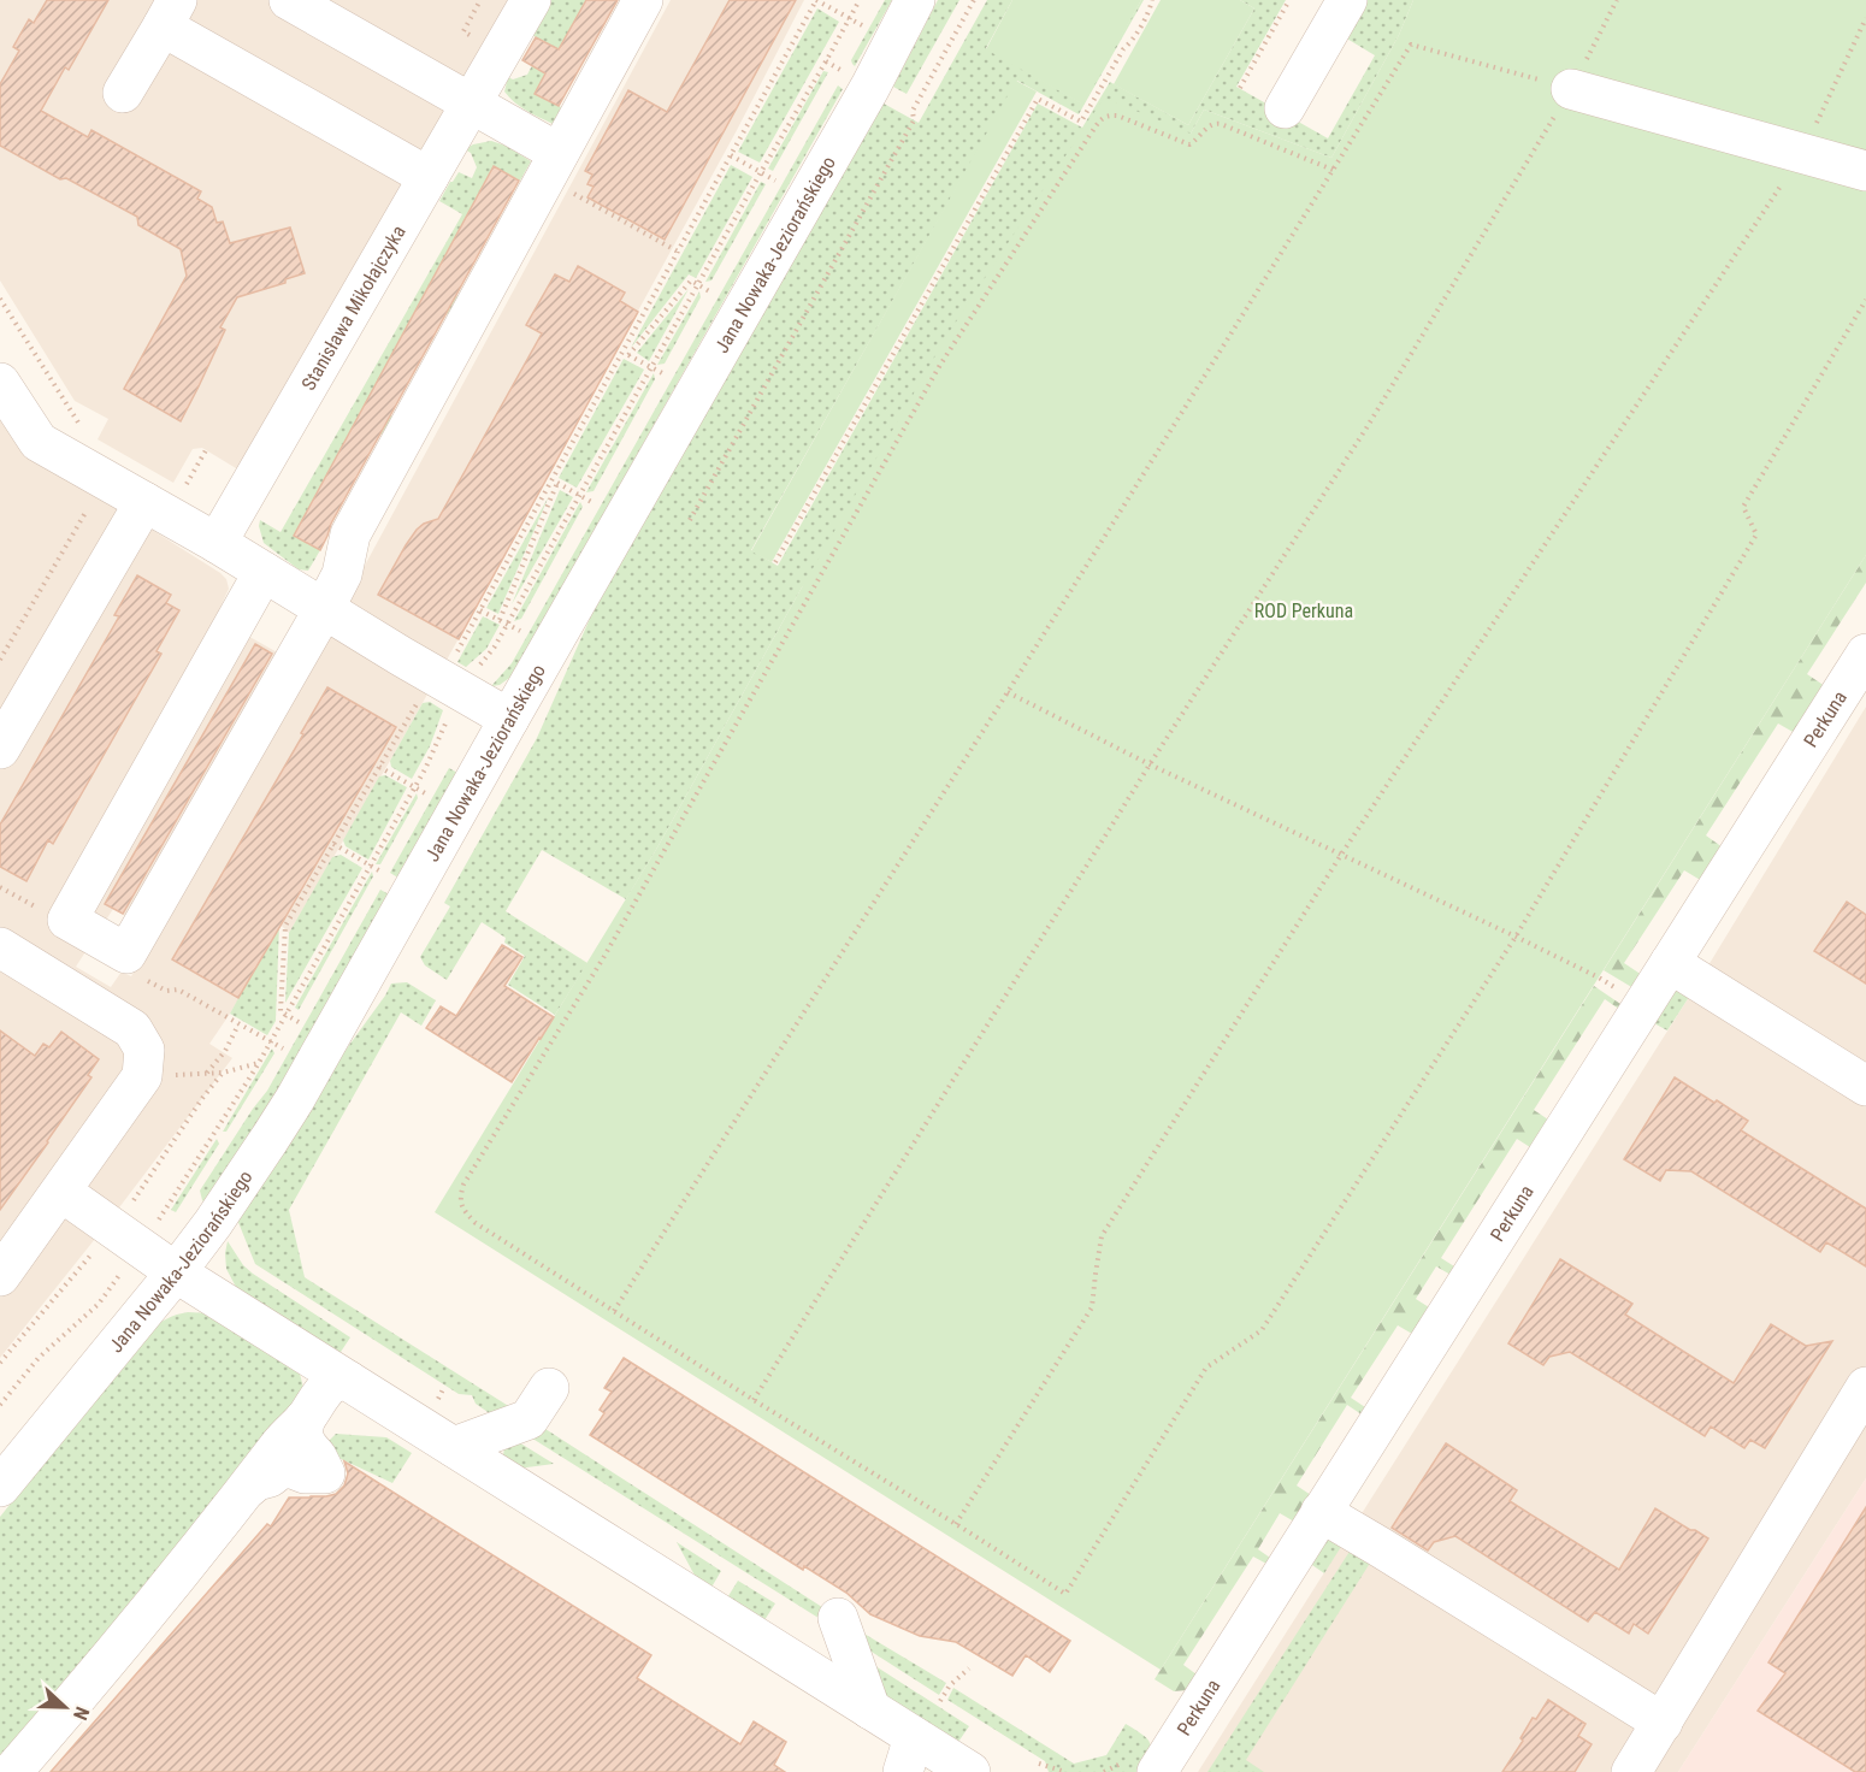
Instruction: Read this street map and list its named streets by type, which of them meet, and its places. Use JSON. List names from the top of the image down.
{
  "streets": {
    "street": ["Jana Nowaka-Jeziorańskiego", "Stanisława Mikołajczyka", "Perkuna"]
  },
  "parks": ["ROD Perkuna"],
  "north": "right"
}
